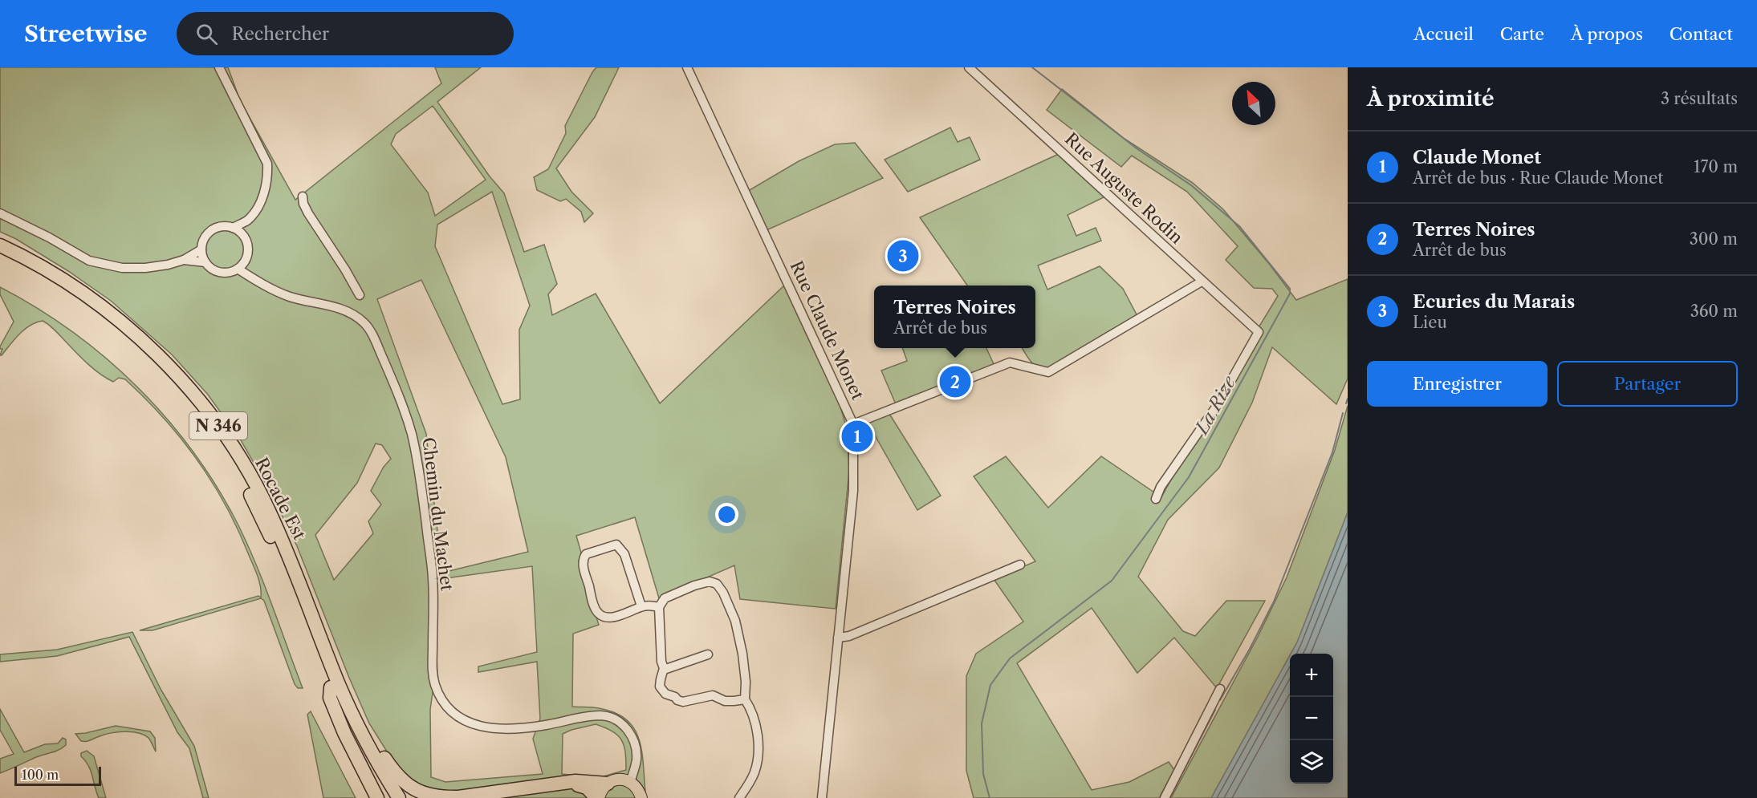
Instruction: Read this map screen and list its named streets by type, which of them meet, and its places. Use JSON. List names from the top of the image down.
{
  "streets": {
    "highway": ["N 346", "Rocade Est"],
    "street": ["Rue Auguste Rodin", "Rue Claude Monet", "Chemin du Machet"]
  },
  "water": ["La Rize"],
  "scale_bar": "100 m",
  "north": "top left",
  "page": {
    "header": "Streetwise",
    "search": "Rechercher",
    "nav": [
      "Accueil",
      "Carte",
      "À propos",
      "Contact"
    ],
    "heading": ["À proximité", "3 résultats"],
    "list": [
      {
        "mark": "1",
        "name": "Claude Monet",
        "note": "Arrêt de bus · Rue Claude Monet",
        "value": "170 m"
      },
      {
        "mark": "2",
        "name": "Terres Noires",
        "note": "Arrêt de bus",
        "value": "300 m"
      },
      {
        "mark": "3",
        "name": "Ecuries du Marais",
        "note": "Lieu",
        "value": "360 m"
      }
    ],
    "pins": ["3", "2", "1"],
    "popup": ["Terres Noires", "Arrêt de bus"],
    "buttons": ["Enregistrer", "Partager"],
    "map_buttons": ["+", "−"],
    "scale": "100 m"
  }
}
